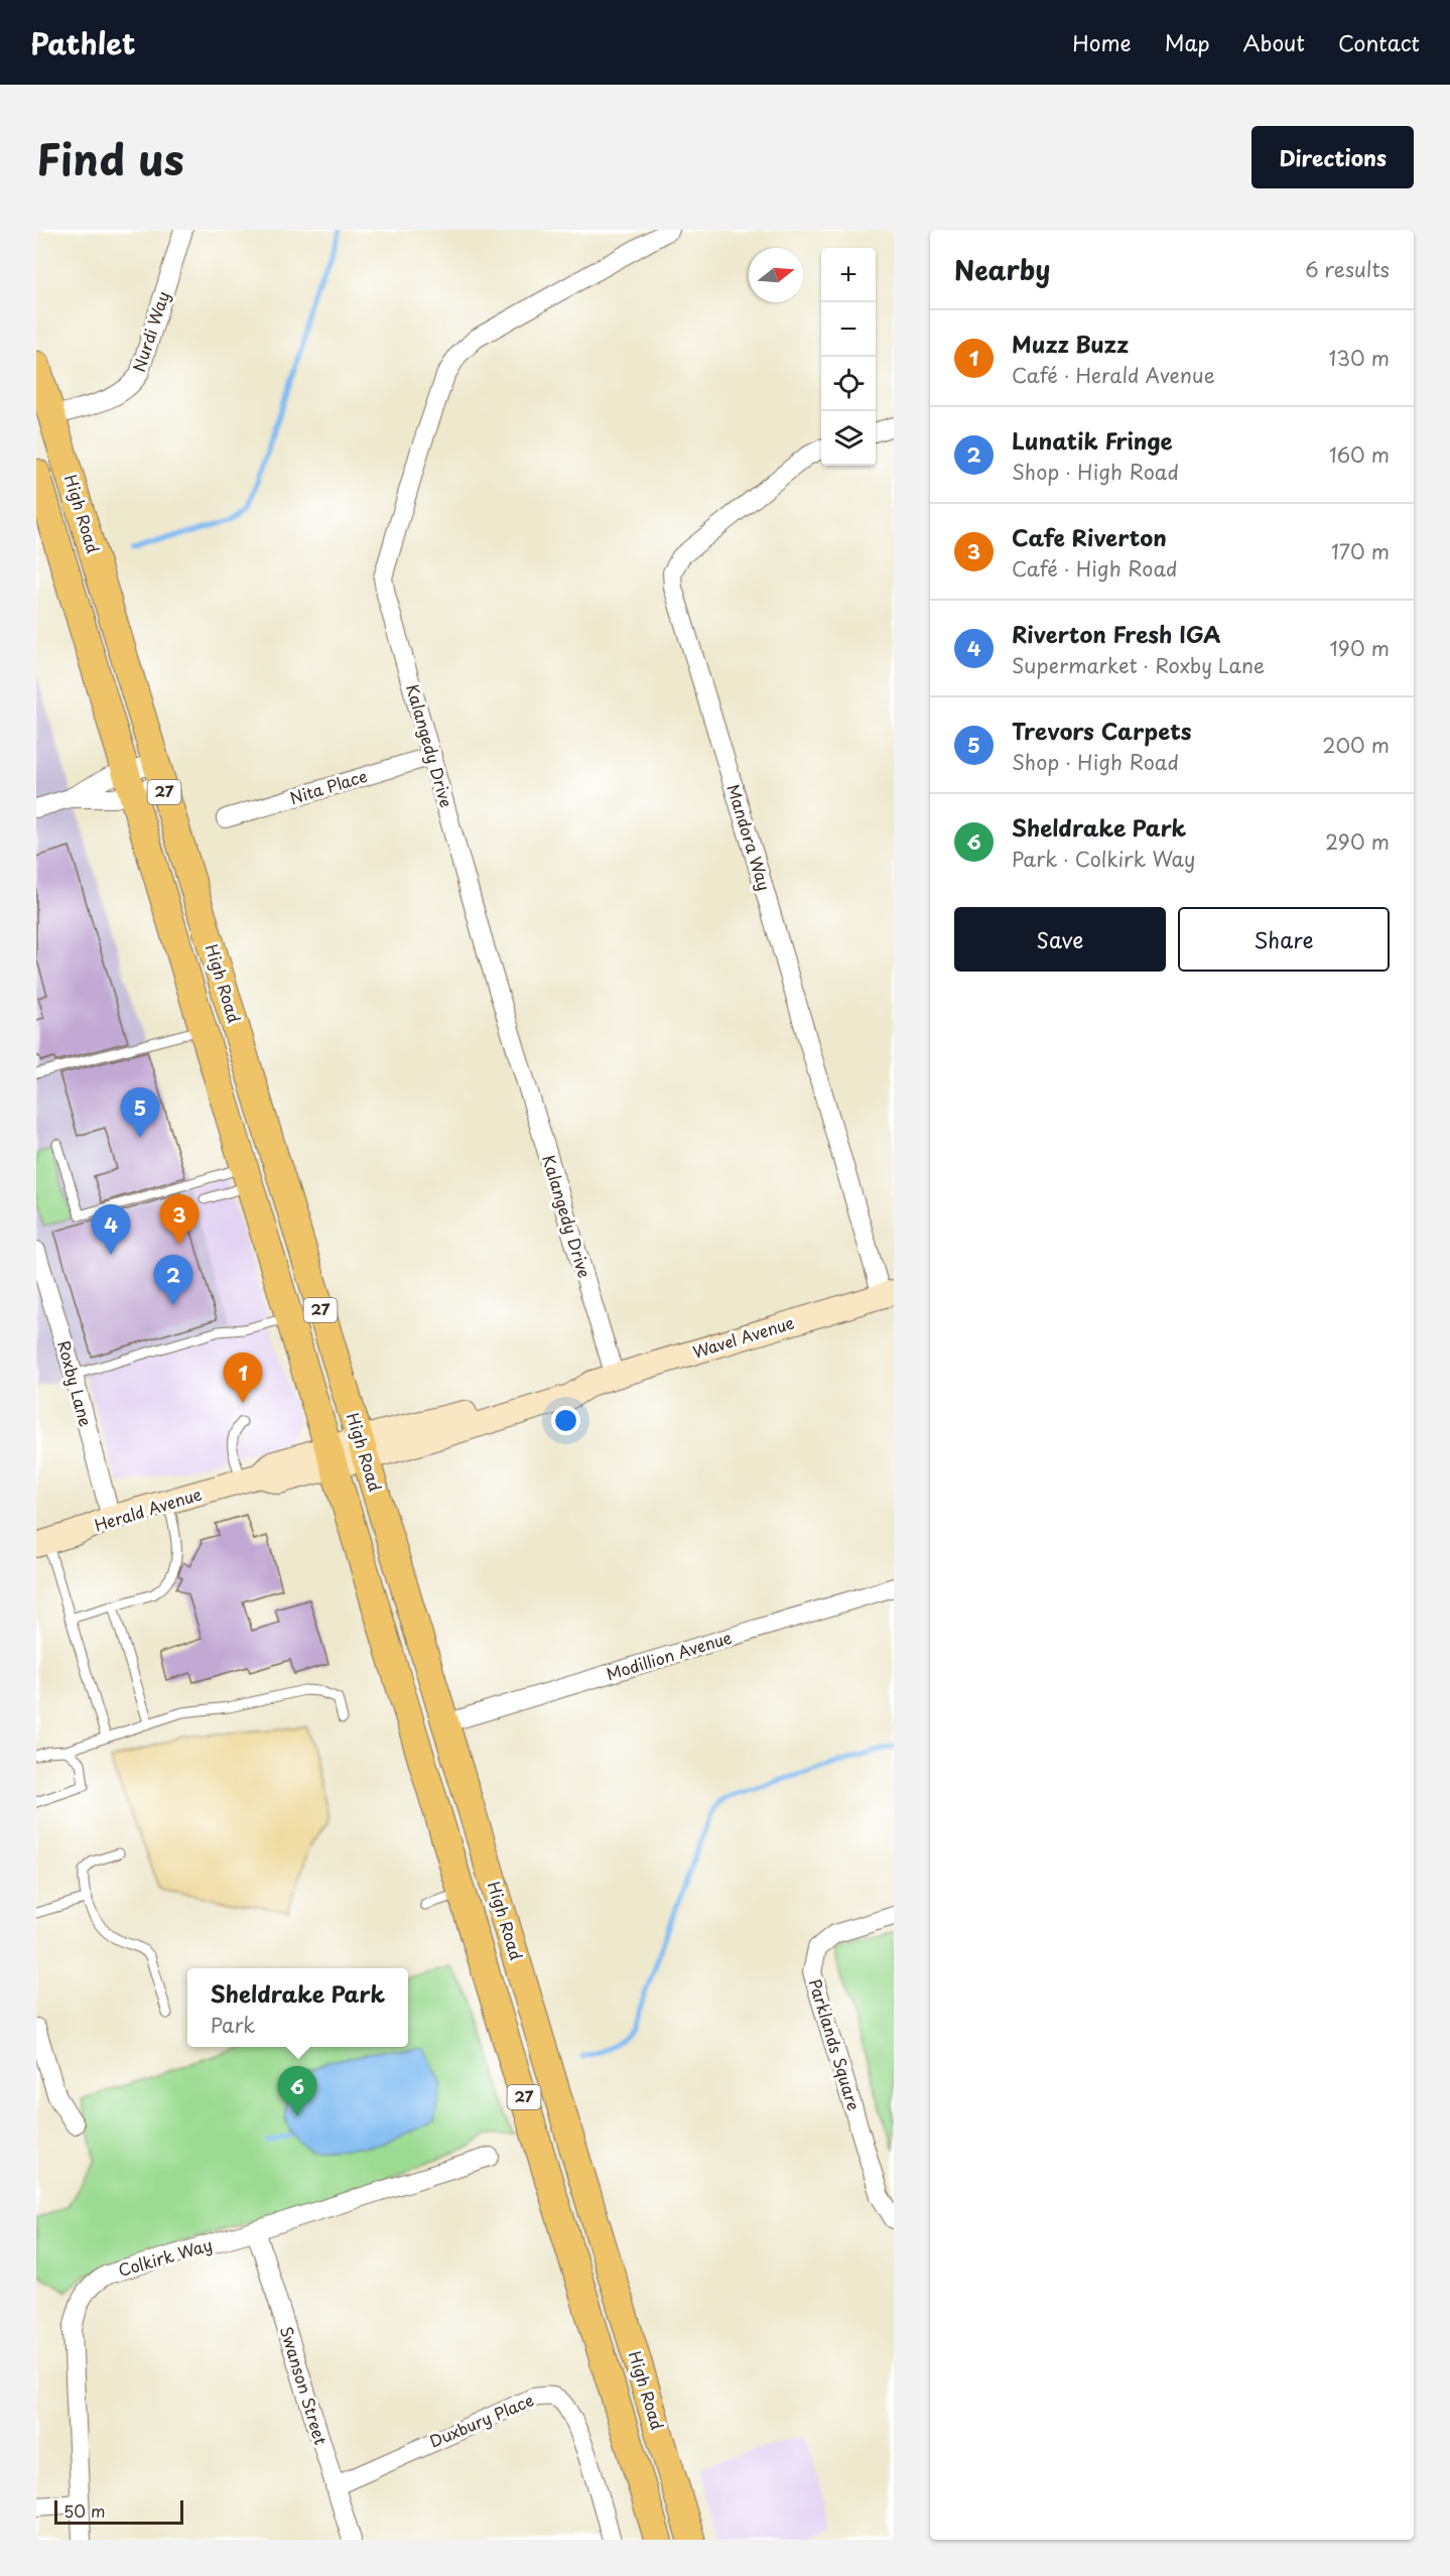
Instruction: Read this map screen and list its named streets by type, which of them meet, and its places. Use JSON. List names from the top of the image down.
{
  "streets": {
    "main road": ["High Road", "27"],
    "street": [
      "Nurdi Way",
      "Kalangedy Drive",
      "Nita Place",
      "Mandora Way",
      "Wavel Avenue",
      "Roxby Lane",
      "Herald Avenue",
      "Modillion Avenue",
      "Parklands Square",
      "Colkirk Way",
      "Swanson Street",
      "Duxbury Place"
    ]
  },
  "crossings": [
    ["Nurdi Way", "High Road"],
    ["High Road", "Wavel Avenue"],
    ["High Road", "Herald Avenue"],
    ["High Road", "Modillion Avenue"],
    ["Kalangedy Drive", "Nita Place"],
    ["Kalangedy Drive", "Wavel Avenue"],
    ["Mandora Way", "Wavel Avenue"],
    ["Wavel Avenue", "Herald Avenue"],
    ["Roxby Lane", "Herald Avenue"],
    ["Colkirk Way", "Swanson Street"],
    ["Swanson Street", "Duxbury Place"]
  ],
  "scale_bar": "50 m",
  "north": "right",
  "page": {
    "header": "Pathlet",
    "nav": [
      "Home",
      "Map",
      "About",
      "Contact"
    ],
    "title": "Find us",
    "buttons": [
      "Directions",
      ["Save", "Share"]
    ],
    "heading": ["Nearby", "6 results"],
    "map_buttons": ["+", "−"],
    "list": [
      {
        "mark": "1",
        "name": "Muzz Buzz",
        "note": "Café · Herald Avenue",
        "value": "130 m"
      },
      {
        "mark": "2",
        "name": "Lunatik Fringe",
        "note": "Shop · High Road",
        "value": "160 m"
      },
      {
        "mark": "3",
        "name": "Cafe Riverton",
        "note": "Café · High Road",
        "value": "170 m"
      },
      {
        "mark": "4",
        "name": "Riverton Fresh IGA",
        "note": "Supermarket · Roxby Lane",
        "value": "190 m"
      },
      {
        "mark": "5",
        "name": "Trevors Carpets",
        "note": "Shop · High Road",
        "value": "200 m"
      },
      {
        "mark": "6",
        "name": "Sheldrake Park",
        "note": "Park · Colkirk Way",
        "value": "290 m"
      }
    ],
    "pins": [
      "5",
      "3",
      "4",
      "2",
      "1",
      "6"
    ],
    "popup": ["Sheldrake Park", "Park"],
    "scale": "50 m"
  }
}
